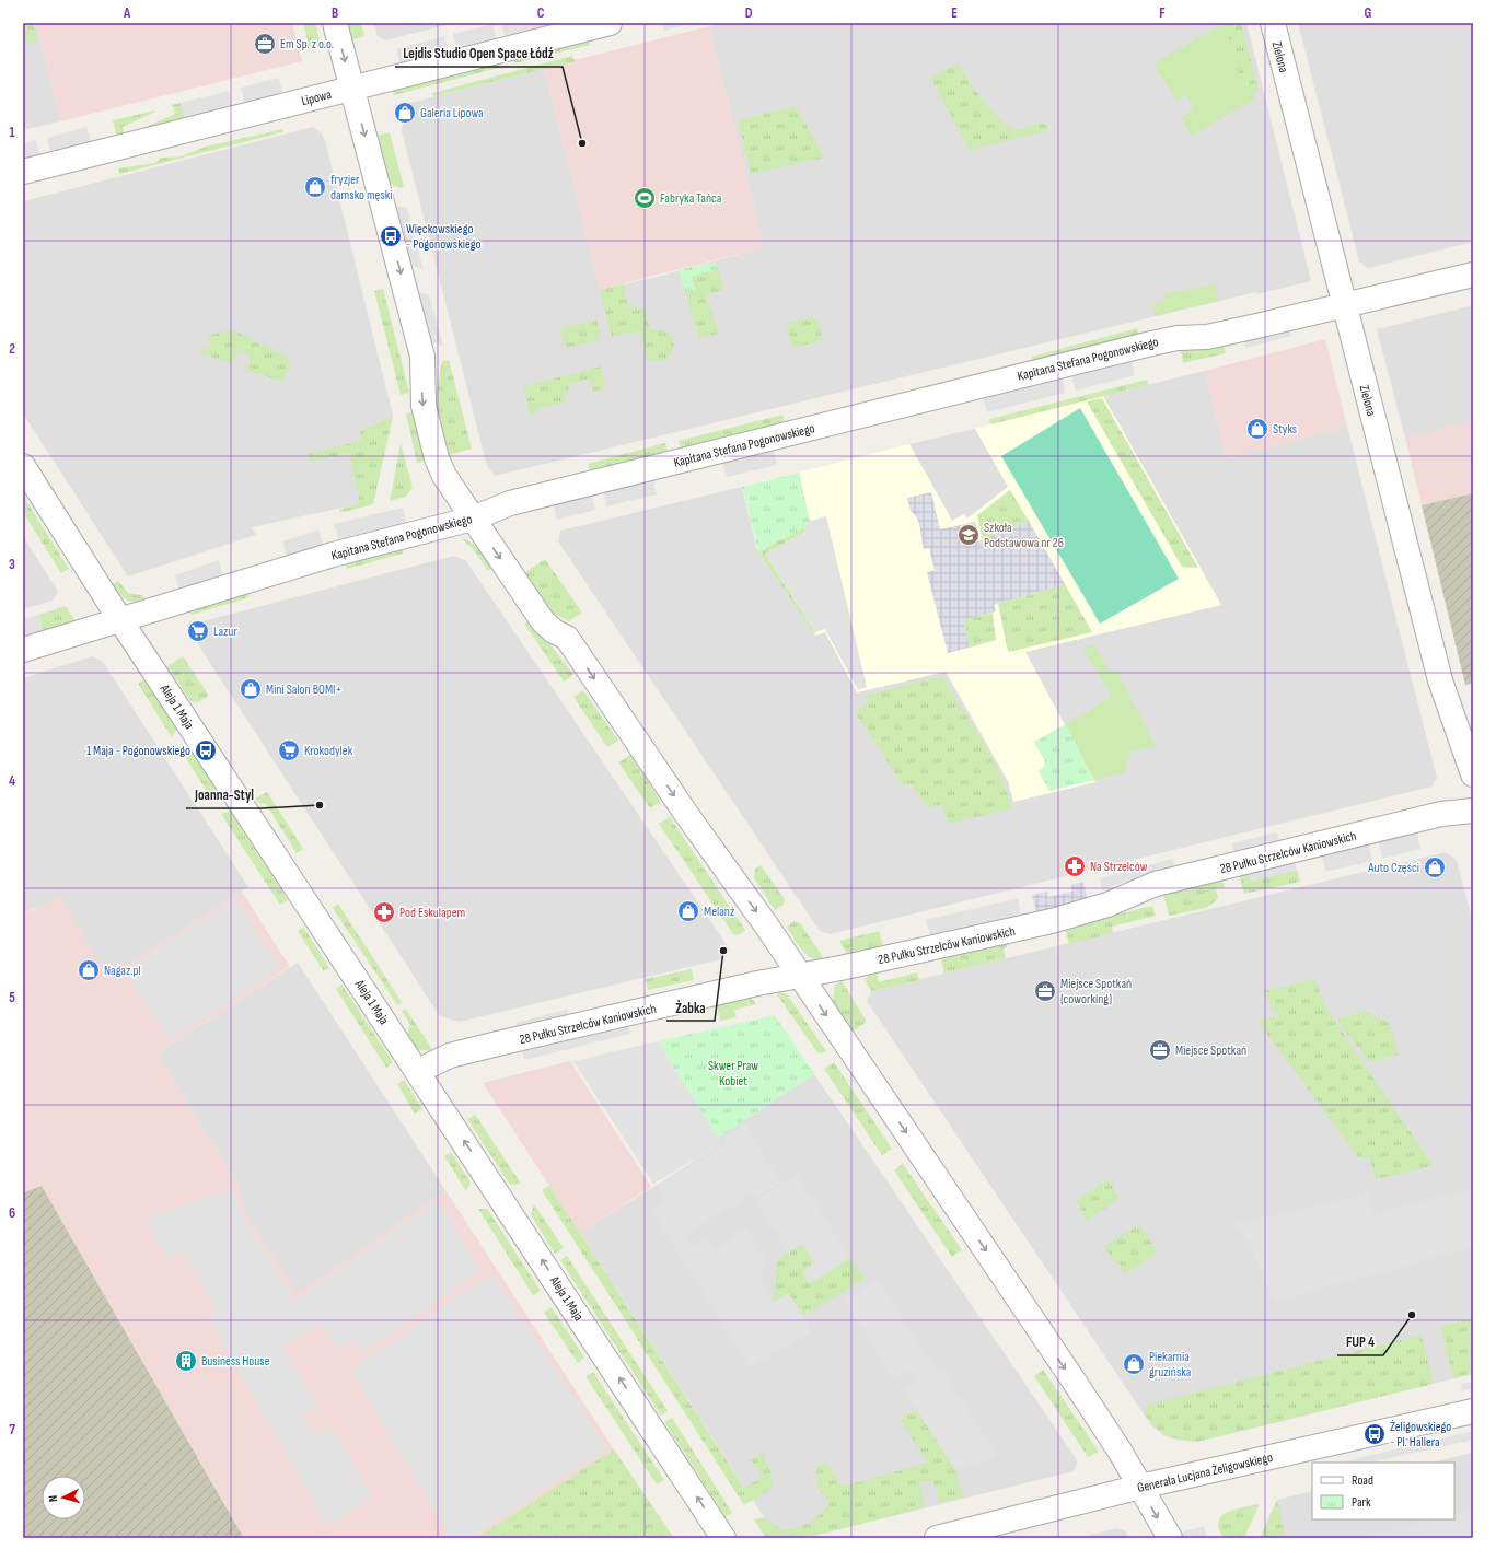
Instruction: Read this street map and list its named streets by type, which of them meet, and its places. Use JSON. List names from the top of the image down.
{
  "streets": {
    "street": [
      "Zielona",
      "Lipowa",
      "Kapitana Stefana Pogonowskiego",
      "Aleja 1 Maja",
      "28 Pułku Strzelców Kaniowskich",
      "Generała Lucjana Żeligowskiego"
    ]
  },
  "crossings": [
    ["Zielona", "Kapitana Stefana Pogonowskiego"],
    ["Kapitana Stefana Pogonowskiego", "Aleja 1 Maja"],
    ["Aleja 1 Maja", "28 Pułku Strzelców Kaniowskich"]
  ],
  "one_way": ["Aleja 1 Maja"],
  "parks": ["Skwer Praw Kobiet"],
  "places": {
    "office": ["Em Sp. z o.o.", "Miejsce Spotkań (coworking)", "Miejsce Spotkań"],
    "shop": [
      "Galeria Lipowa",
      "fryzjer damsko męski",
      "Styks",
      "Mini Salon BOMI+",
      "Auto Części",
      "Melanż",
      "Nagaz.pl",
      "Piekarnia gruzińska"
    ],
    "other": [
      "Lejdis Studio Open Space Łódź",
      "Joanna-Styl",
      "Żabka",
      "FUP 4"
    ],
    "sports": ["Fabryka Tańca"],
    "bus stop": ["Więckowskiego - Pogonowskiego", "1 Maja - Pogonowskiego", "Żeligowskiego - Pl. Hallera"],
    "school or university": ["Szkoła Podstawowa nr 26"],
    "supermarket": ["Lazur", "Krokodylek"],
    "pharmacy": ["Na Strzelców", "Pod Eskulapem"],
    "building": ["Business House"]
  },
  "legend": ["Road", "Park"],
  "north": "left",
  "grid": {
    "columns": [
      "A",
      "B",
      "C",
      "D",
      "E",
      "F",
      "G"
    ],
    "rows": [
      "1",
      "2",
      "3",
      "4",
      "5",
      "6",
      "7"
    ]
  }
}
